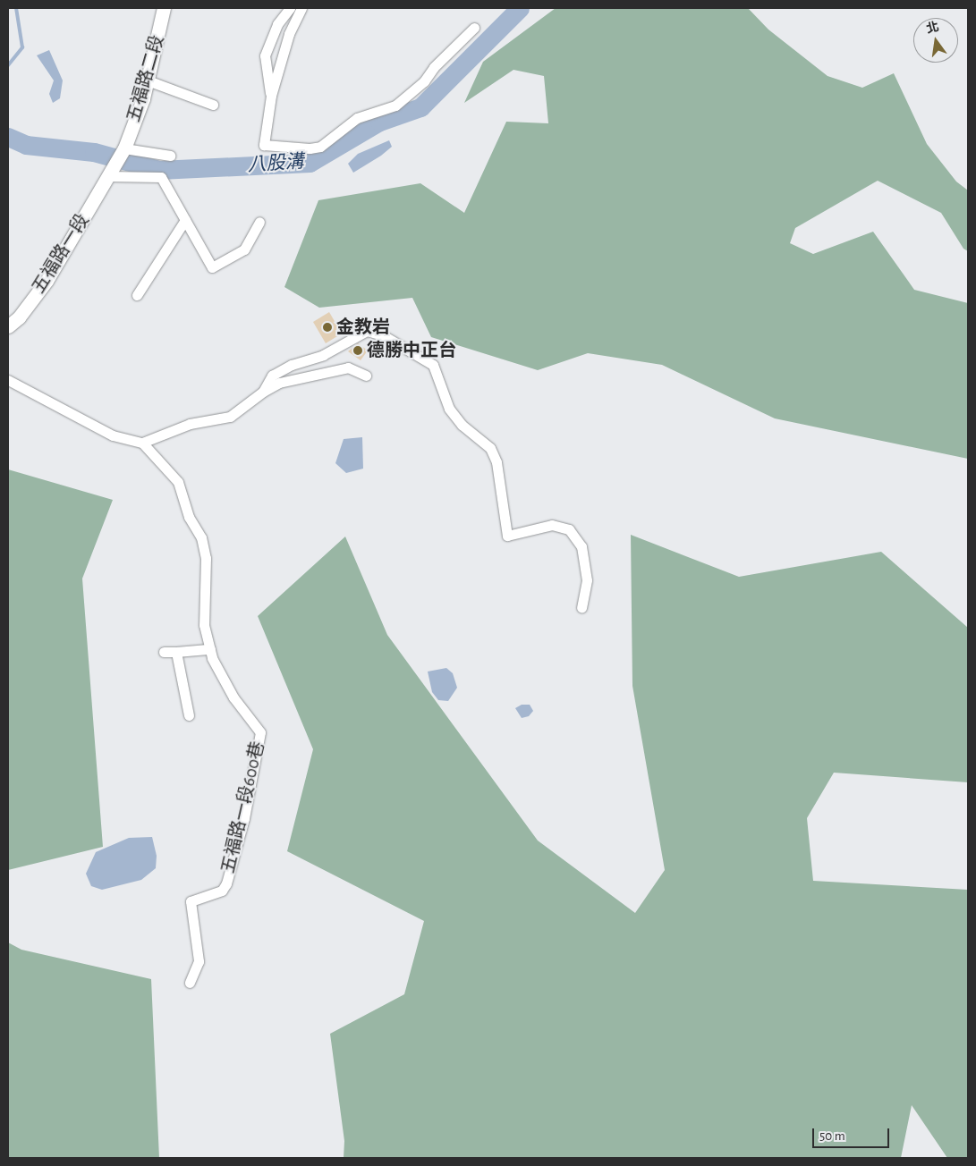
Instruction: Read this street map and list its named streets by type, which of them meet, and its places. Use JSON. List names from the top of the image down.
{
  "streets": {
    "main road": ["五福路二段", "五福路一段"],
    "lane": ["五福路一段600巷"]
  },
  "crossings": [
    ["五福路二段", "五福路一段"]
  ],
  "water": ["八股溝"],
  "places": ["金教岩", "德勝中正台"],
  "scale_bar": "50 m",
  "north": "top"
}
